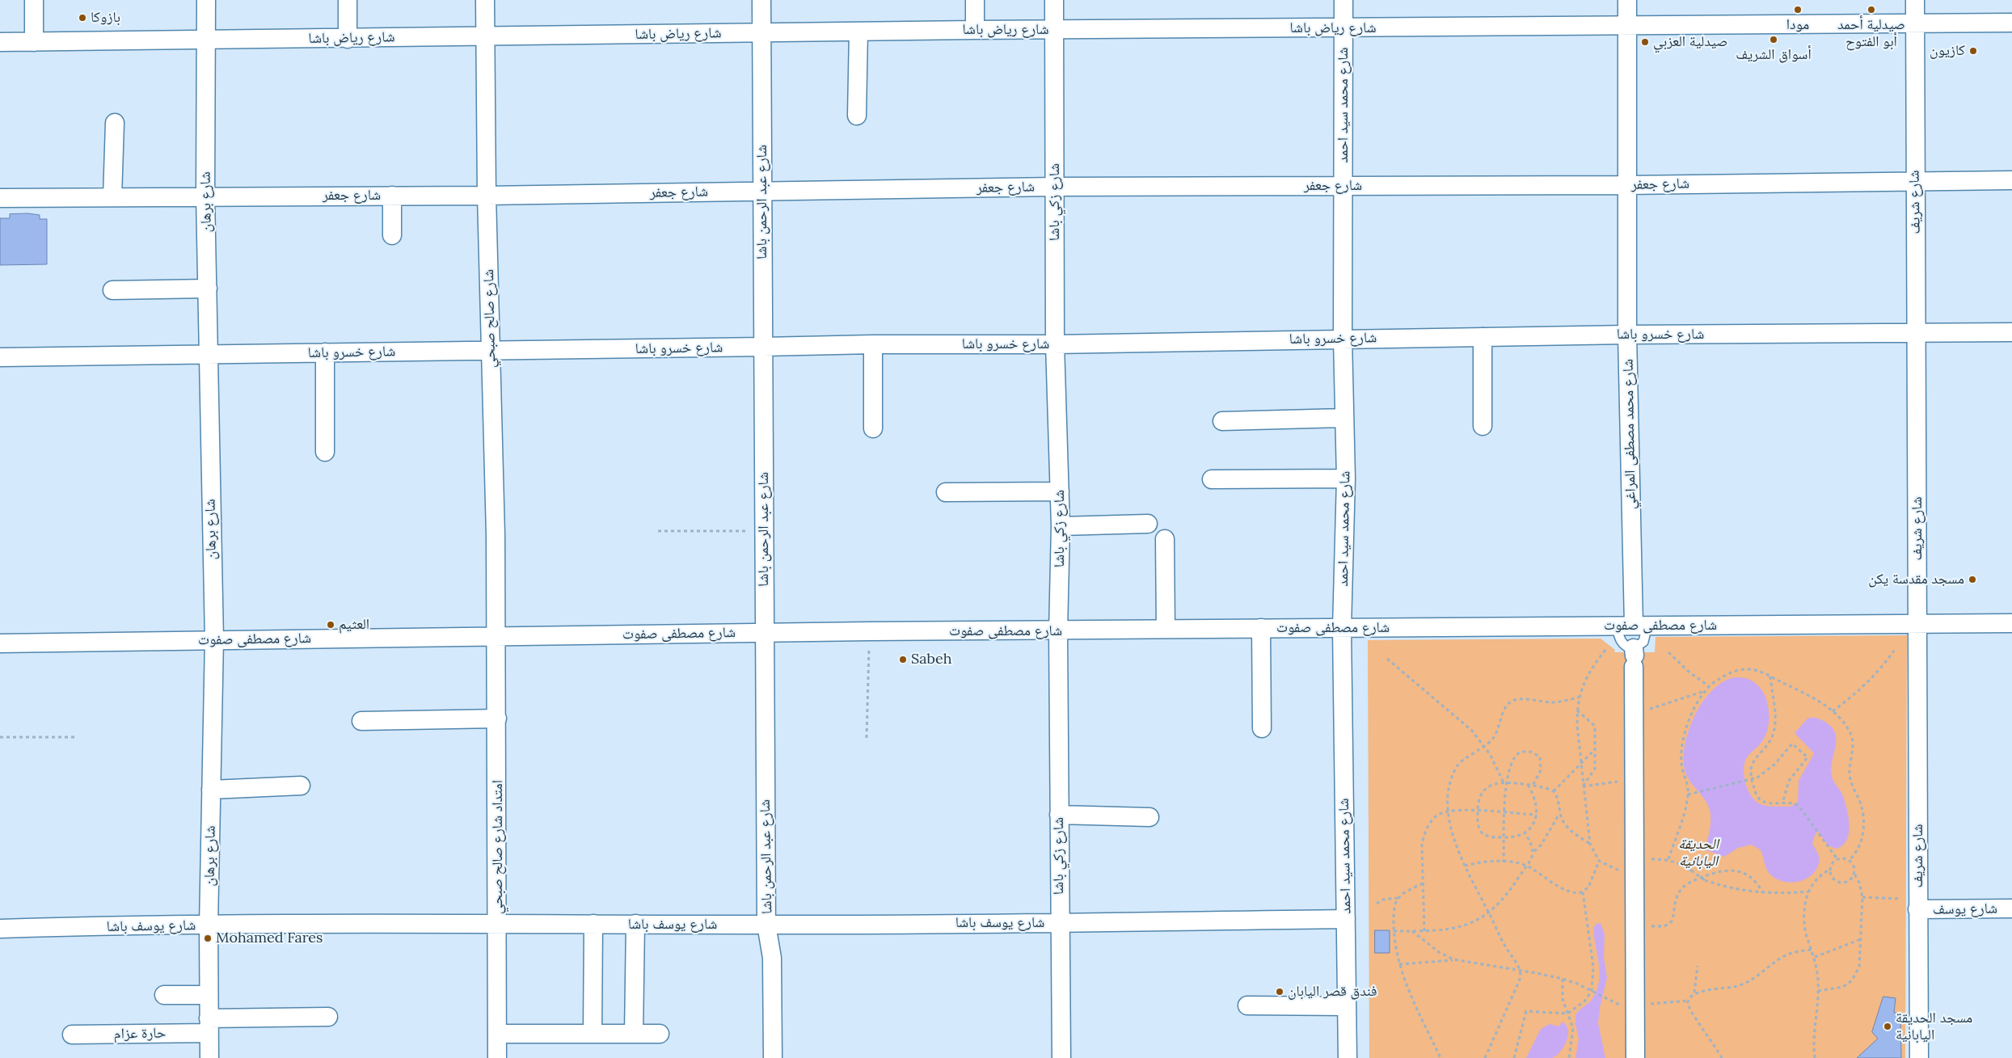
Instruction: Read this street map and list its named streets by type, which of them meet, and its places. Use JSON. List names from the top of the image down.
{
  "streets": {
    "street": [
      "شارع رياض باشا",
      "شارع محمد سيد احمد",
      "شارع جعفر",
      "شارع برهان",
      "شارع عبد الرحمن باشا",
      "شارع زكي باشا",
      "شارع شريف",
      "شارع صالح صبحي",
      "شارع خسرو باشا",
      "شارع محمد مصطفى المراغي",
      "شارع مصطفى صفوت",
      "امتداد شارع صالح صبحي",
      "شارع يوسف",
      "شارع يوسف باشا",
      "حارة عزام"
    ]
  },
  "crossings": [
    ["شارع رياض باشا", "شارع محمد سيد احمد"],
    ["شارع رياض باشا", "شارع برهان"],
    ["شارع رياض باشا", "شارع عبد الرحمن باشا"],
    ["شارع رياض باشا", "شارع زكي باشا"],
    ["شارع رياض باشا", "شارع شريف"],
    ["شارع رياض باشا", "شارع صالح صبحي"],
    ["شارع رياض باشا", "شارع محمد مصطفى المراغي"],
    ["شارع محمد سيد احمد", "شارع جعفر"],
    ["شارع محمد سيد احمد", "شارع خسرو باشا"],
    ["شارع محمد سيد احمد", "شارع مصطفى صفوت"],
    ["شارع محمد سيد احمد", "شارع يوسف باشا"],
    ["شارع جعفر", "شارع برهان"],
    ["شارع جعفر", "شارع عبد الرحمن باشا"],
    ["شارع جعفر", "شارع زكي باشا"],
    ["شارع جعفر", "شارع شريف"],
    ["شارع جعفر", "شارع صالح صبحي"],
    ["شارع جعفر", "شارع محمد مصطفى المراغي"],
    ["شارع برهان", "شارع خسرو باشا"],
    ["شارع برهان", "شارع مصطفى صفوت"],
    ["شارع برهان", "شارع يوسف باشا"],
    ["شارع برهان", "حارة عزام"],
    ["شارع عبد الرحمن باشا", "شارع خسرو باشا"],
    ["شارع عبد الرحمن باشا", "شارع مصطفى صفوت"],
    ["شارع عبد الرحمن باشا", "شارع يوسف باشا"],
    ["شارع زكي باشا", "شارع خسرو باشا"],
    ["شارع زكي باشا", "شارع مصطفى صفوت"],
    ["شارع زكي باشا", "شارع يوسف باشا"],
    ["شارع شريف", "شارع خسرو باشا"],
    ["شارع شريف", "شارع مصطفى صفوت"],
    ["شارع شريف", "شارع يوسف"],
    ["شارع صالح صبحي", "شارع خسرو باشا"],
    ["شارع صالح صبحي", "شارع مصطفى صفوت"],
    ["شارع صالح صبحي", "امتداد شارع صالح صبحي"],
    ["شارع خسرو باشا", "شارع محمد مصطفى المراغي"],
    ["شارع محمد مصطفى المراغي", "شارع مصطفى صفوت"],
    ["شارع مصطفى صفوت", "امتداد شارع صالح صبحي"],
    ["امتداد شارع صالح صبحي", "شارع يوسف باشا"]
  ],
  "parks": ["الحديقة اليابانية"],
  "places": [
    "مودا",
    "صيدلية أحمد أبو الفتوح",
    "بازوكا",
    "أسواق الشريف",
    "صيدلية العزبي",
    "كازيون",
    "مسجد مقدسة يكن",
    "العثيم",
    "Sabeh",
    "Mohamed Fares",
    "فندق قصر اليابان",
    "مسجد الحديقة اليابانية"
  ]
}
